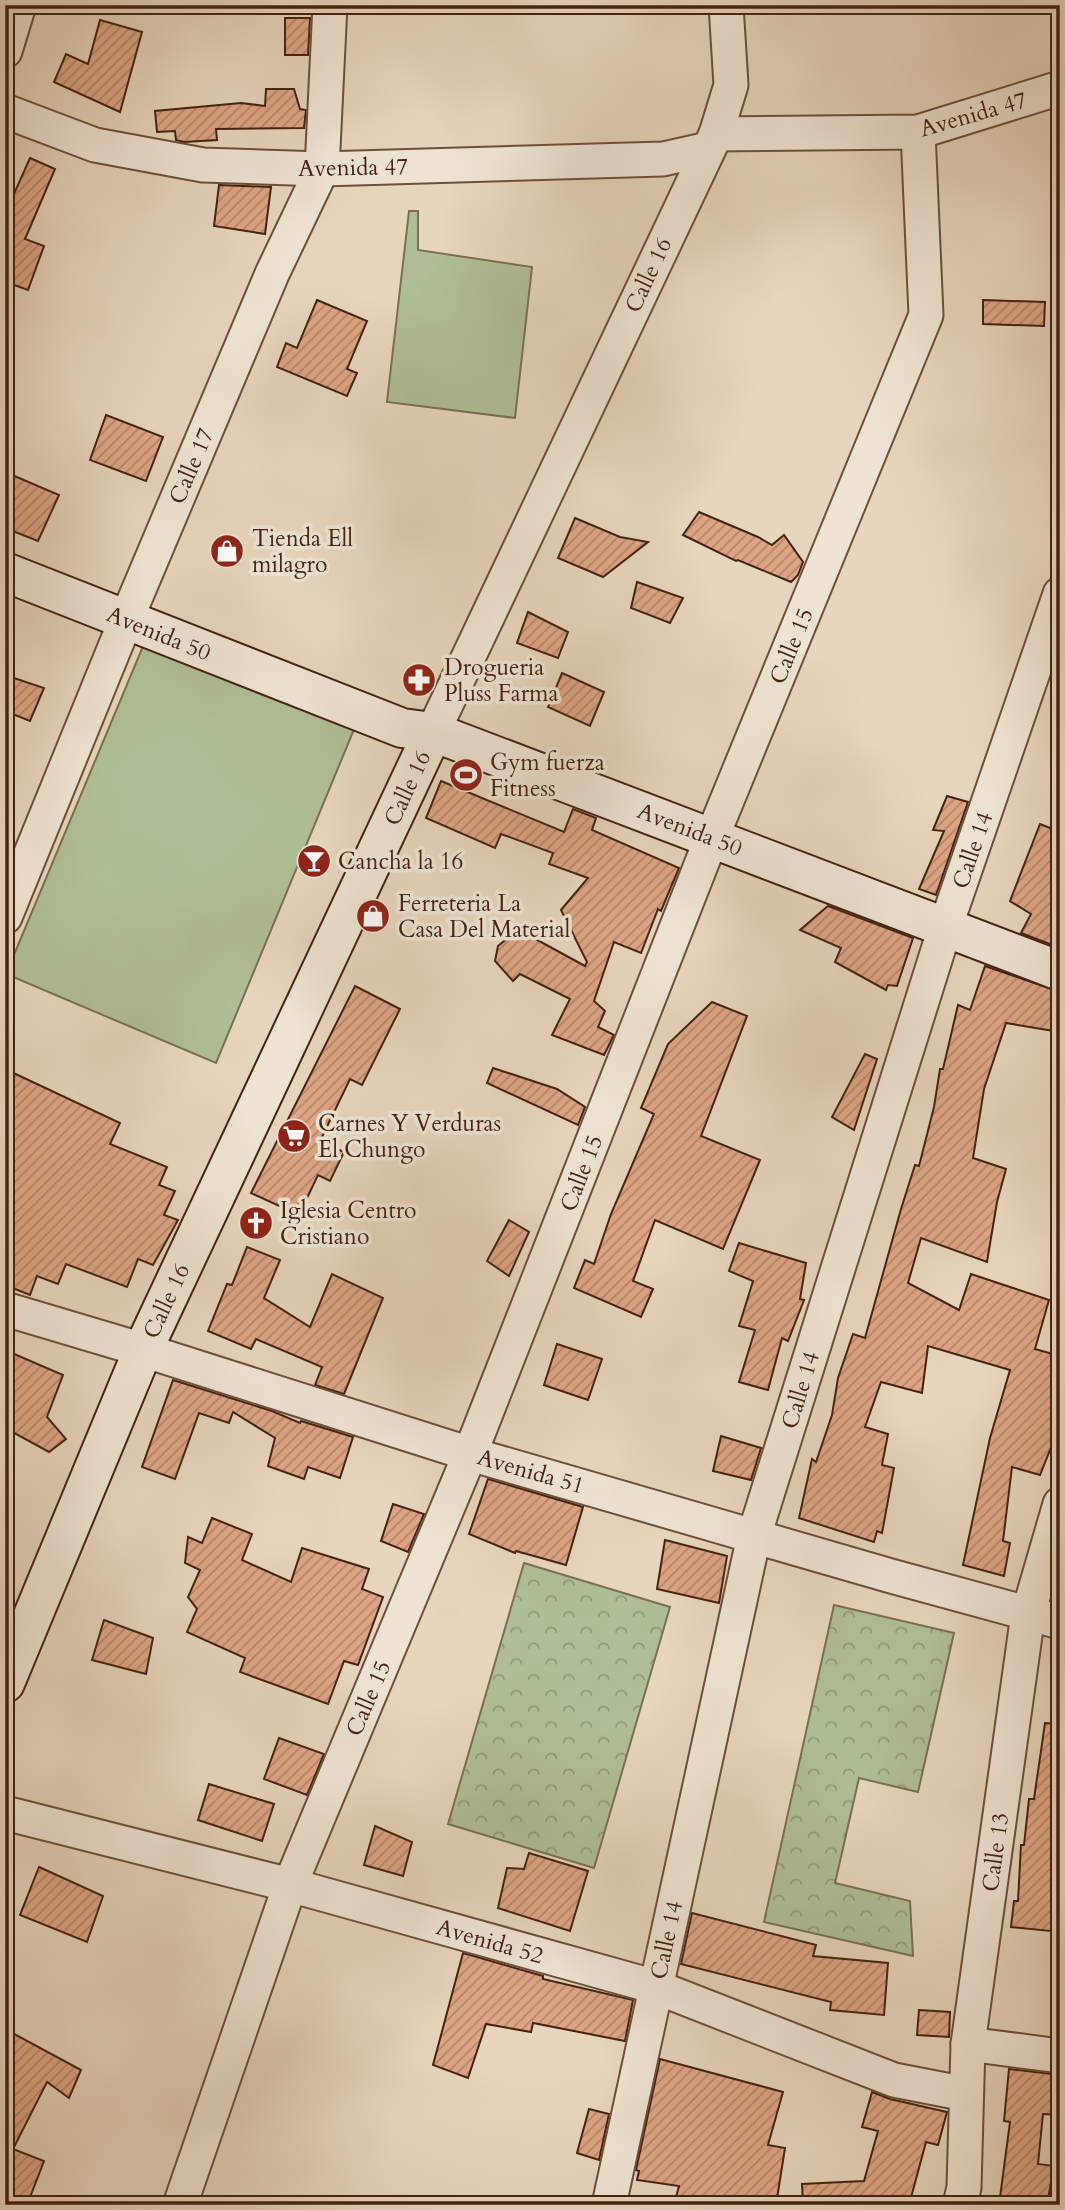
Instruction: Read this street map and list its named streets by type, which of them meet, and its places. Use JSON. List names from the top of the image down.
{
  "streets": {
    "street": [
      "Avenida 47",
      "Calle 16",
      "Calle 17",
      "Avenida 50",
      "Calle 15",
      "Calle 14",
      "Avenida 51",
      "Calle 13",
      "Avenida 52"
    ]
  },
  "crossings": [
    ["Avenida 47", "Calle 16"],
    ["Avenida 47", "Calle 17"],
    ["Avenida 47", "Calle 15"],
    ["Calle 16", "Avenida 50"],
    ["Calle 16", "Avenida 51"],
    ["Calle 17", "Avenida 50"],
    ["Avenida 50", "Calle 15"],
    ["Avenida 50", "Calle 14"],
    ["Calle 15", "Avenida 51"],
    ["Calle 15", "Avenida 52"],
    ["Calle 14", "Avenida 51"],
    ["Calle 14", "Avenida 52"],
    ["Avenida 51", "Calle 13"],
    ["Calle 13", "Avenida 52"]
  ],
  "places": {
    "shop": ["Tienda Ell milagro", "Ferreteria La Casa Del Material"],
    "pharmacy": ["Drogueria Pluss Farma"],
    "sports": ["Gym fuerza Fitness"],
    "bar": ["Cancha la 16"],
    "supermarket": ["Carnes Y Verduras El Chungo"],
    "church": ["Iglesia Centro Cristiano"]
  }
}
